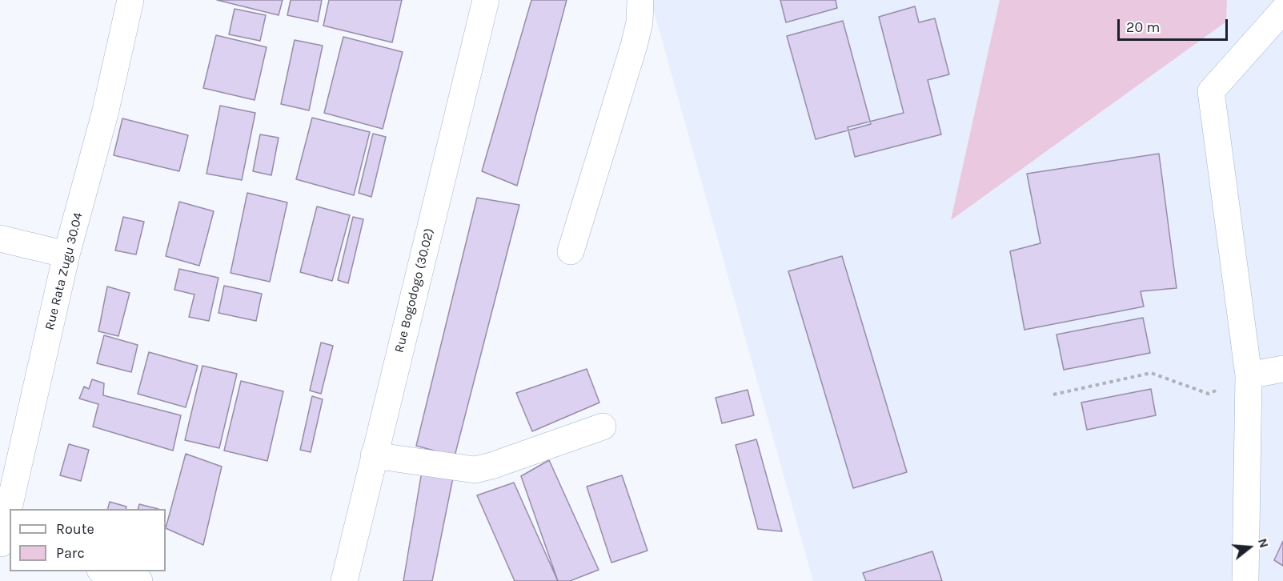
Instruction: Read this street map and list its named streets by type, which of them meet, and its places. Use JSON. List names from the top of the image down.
{
  "streets": {
    "street": ["Rue Rata Zugu 30.04", "Rue Bogodogo (30.02)"]
  },
  "legend": ["Route", "Parc"],
  "scale_bar": "20 m",
  "north": "right"
}
